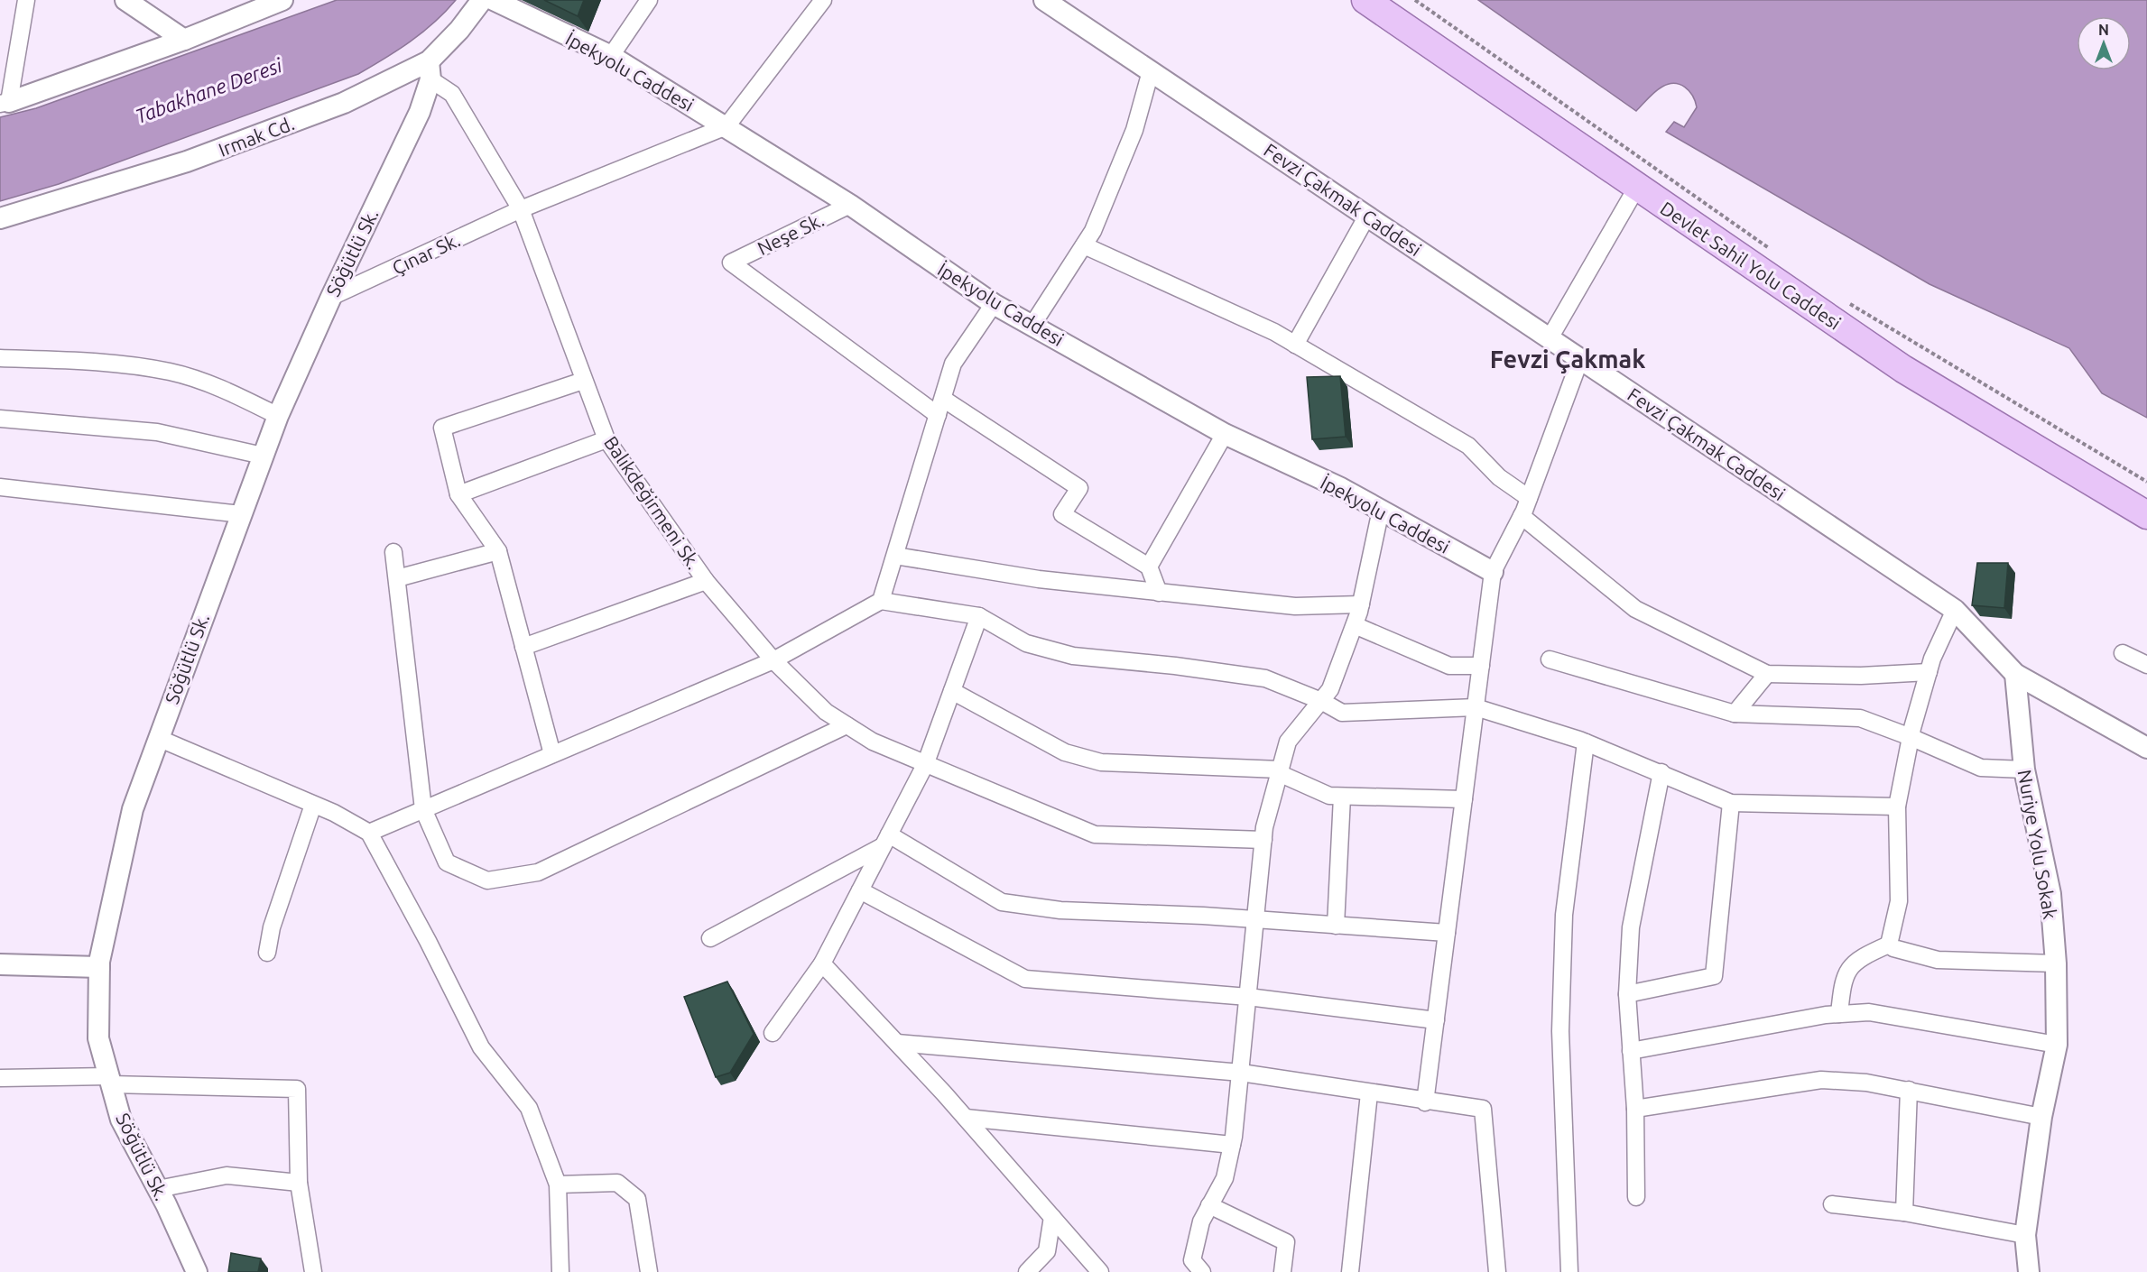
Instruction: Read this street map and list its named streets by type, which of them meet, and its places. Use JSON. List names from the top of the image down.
{
  "streets": {
    "main road": ["Devlet Sahil Yolu Caddesi"],
    "street": [
      "İpekyolu Caddesi",
      "Irmak Cd.",
      "Fevzi Çakmak Caddesi",
      "Neşe Sk.",
      "Söğütlü Sk.",
      "Çınar Sk.",
      "Balıkdeğirmeni Sk.",
      "Nuriye Yolu Sokak"
    ]
  },
  "crossings": [
    ["İpekyolu Caddesi", "Neşe Sk."],
    ["İpekyolu Caddesi", "Çınar Sk."],
    ["Irmak Cd.", "Söğütlü Sk."],
    ["Irmak Cd.", "Balıkdeğirmeni Sk."],
    ["Fevzi Çakmak Caddesi", "Nuriye Yolu Sokak"],
    ["Söğütlü Sk.", "Çınar Sk."],
    ["Söğütlü Sk.", "Balıkdeğirmeni Sk."],
    ["Çınar Sk.", "Balıkdeğirmeni Sk."]
  ],
  "districts": ["Fevzi Çakmak"],
  "water": ["Tabakhane Deresi"],
  "north": "top"
}
